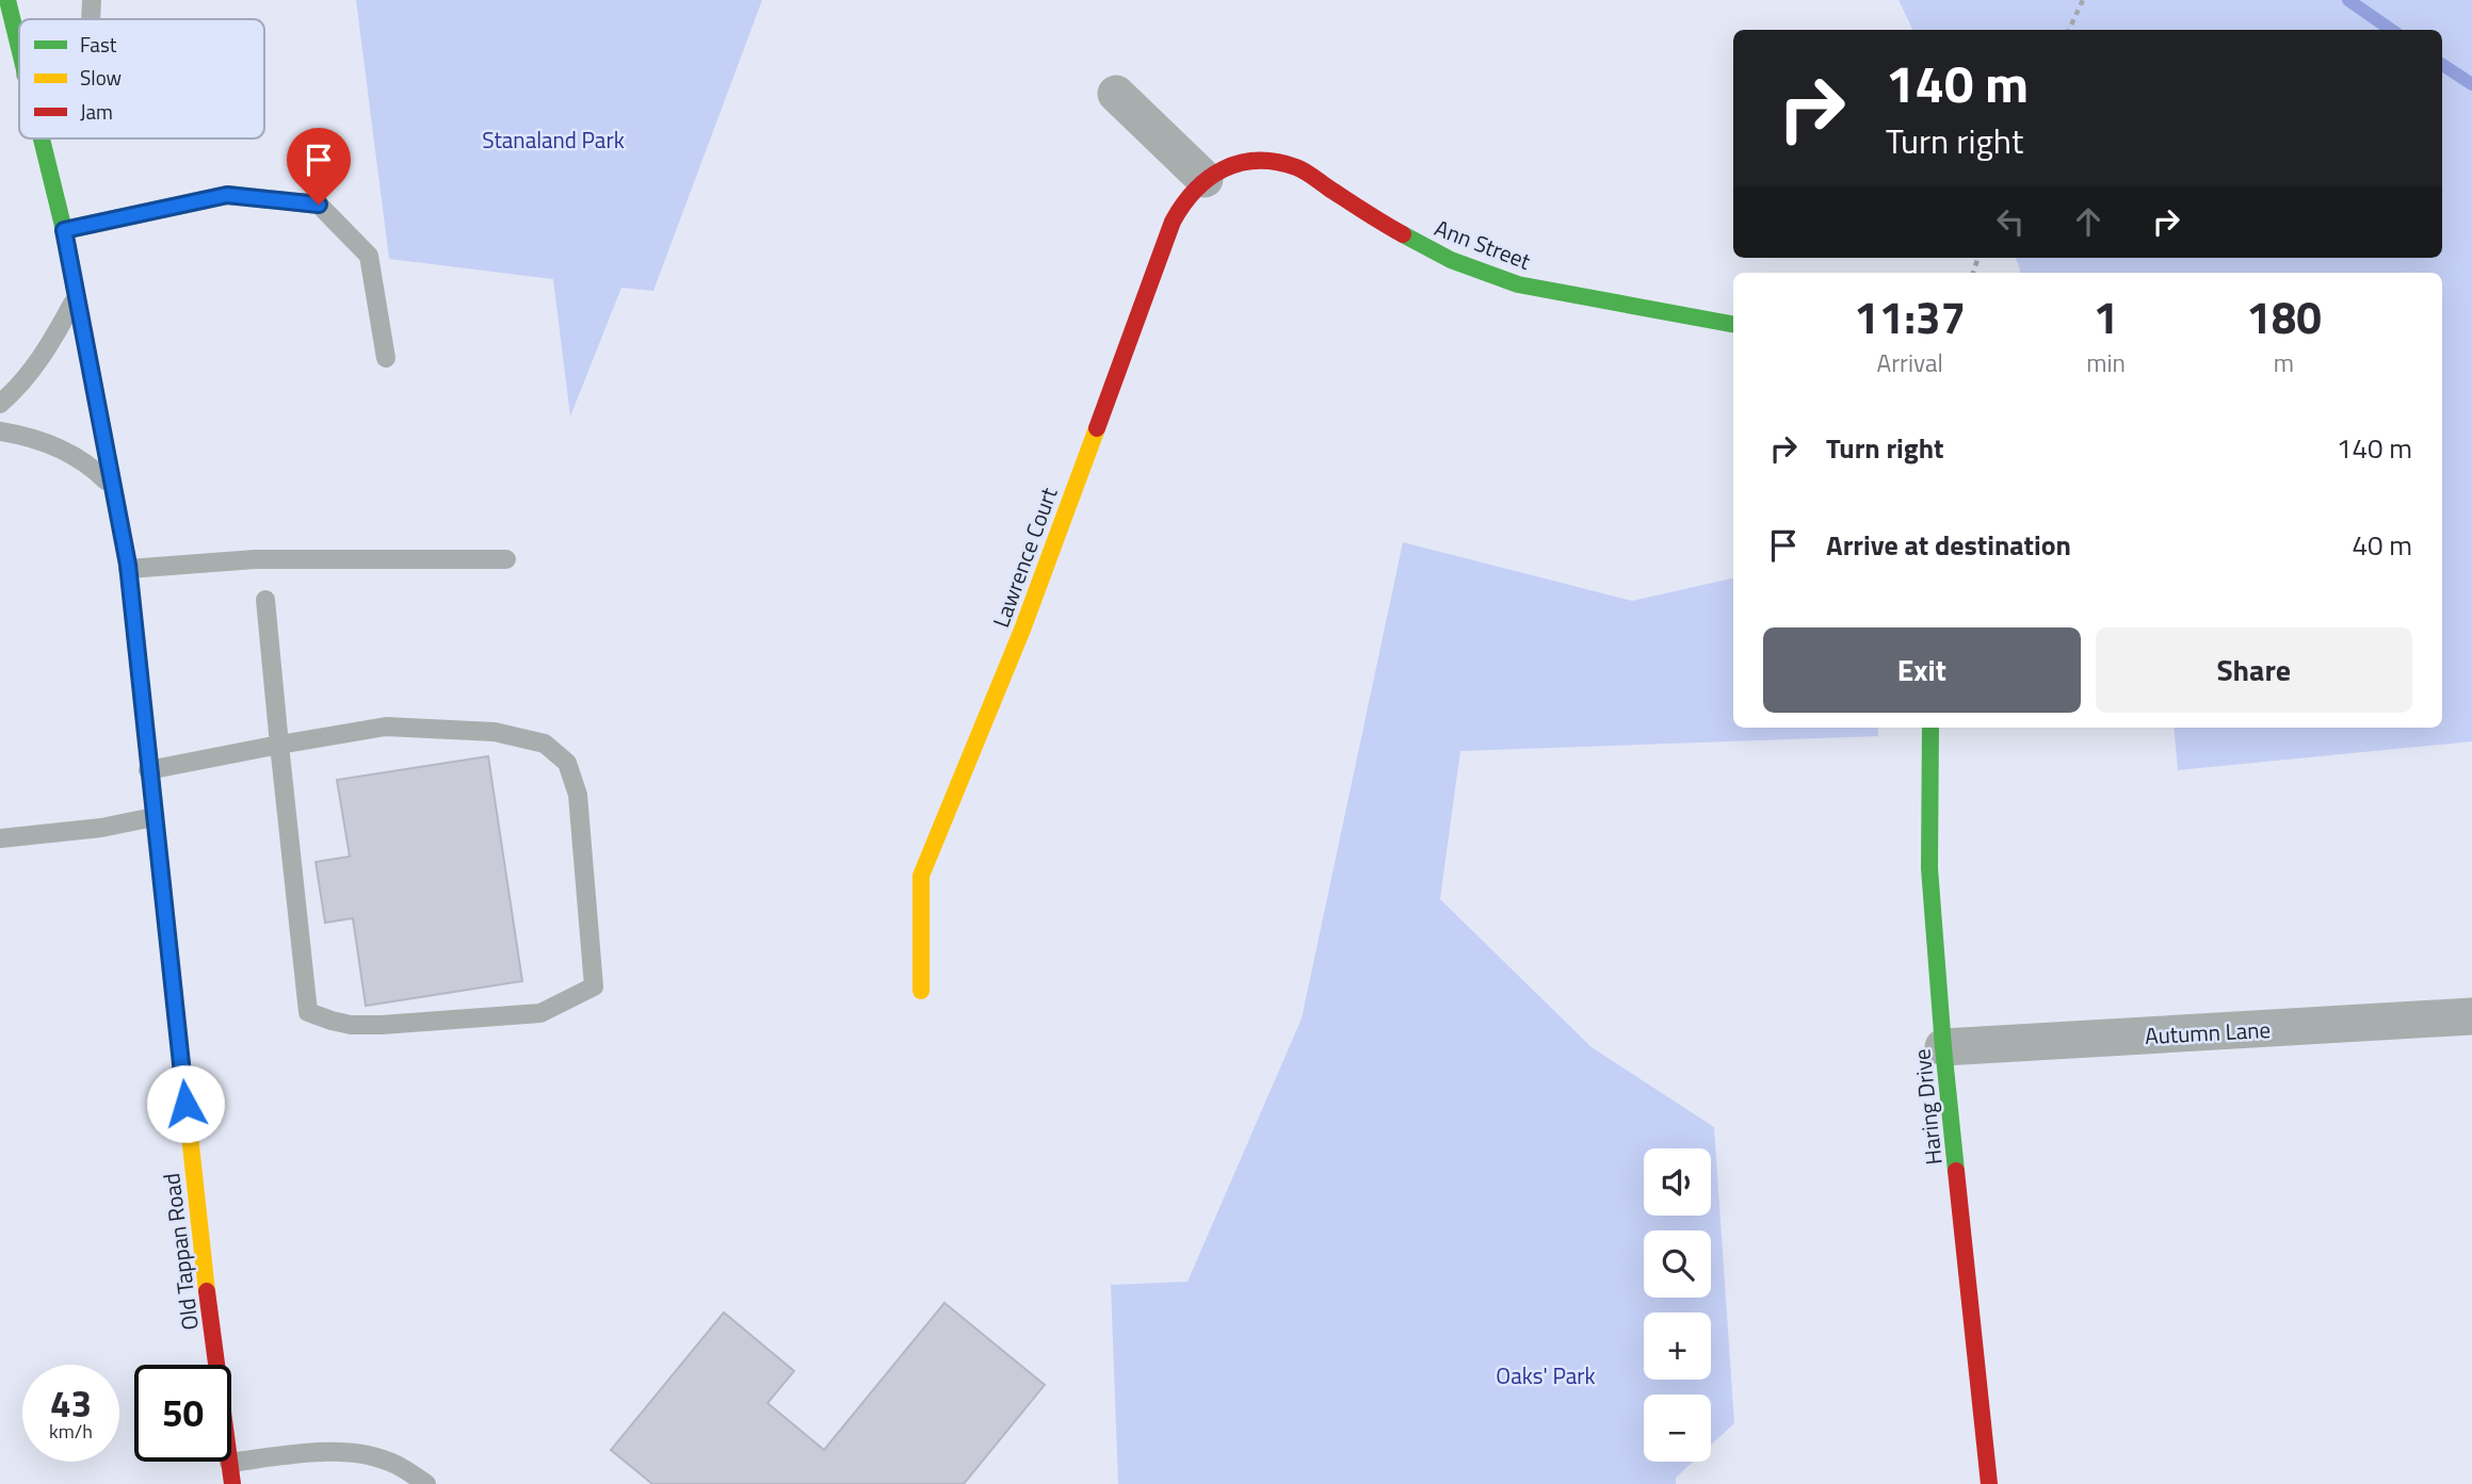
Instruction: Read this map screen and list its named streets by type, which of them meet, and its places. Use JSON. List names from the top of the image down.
{
  "streets": {
    "street": [
      "Ann Street",
      "Lawrence Court",
      "Autumn Lane",
      "Haring Drive",
      "Old Tappan Road"
    ]
  },
  "crossings": [
    ["Ann Street", "Lawrence Court"],
    ["Autumn Lane", "Haring Drive"]
  ],
  "parks": ["Stanaland Park", "Oaks' Park"],
  "legend": ["Fast", "Slow", "Jam"],
  "page": {
    "turn": ["140 m", "Turn right"],
    "eta": [
      "11:37",
      "Arrival",
      "1",
      "min",
      "180",
      "m"
    ],
    "list": [
      {
        "name": "Turn right",
        "value": "140 m"
      },
      {
        "name": "Arrive at destination",
        "value": "40 m"
      }
    ],
    "buttons": ["Exit", "Share"],
    "map_buttons": ["+", "−"],
    "speed": "43 km/h",
    "limit": "50"
  }
}
